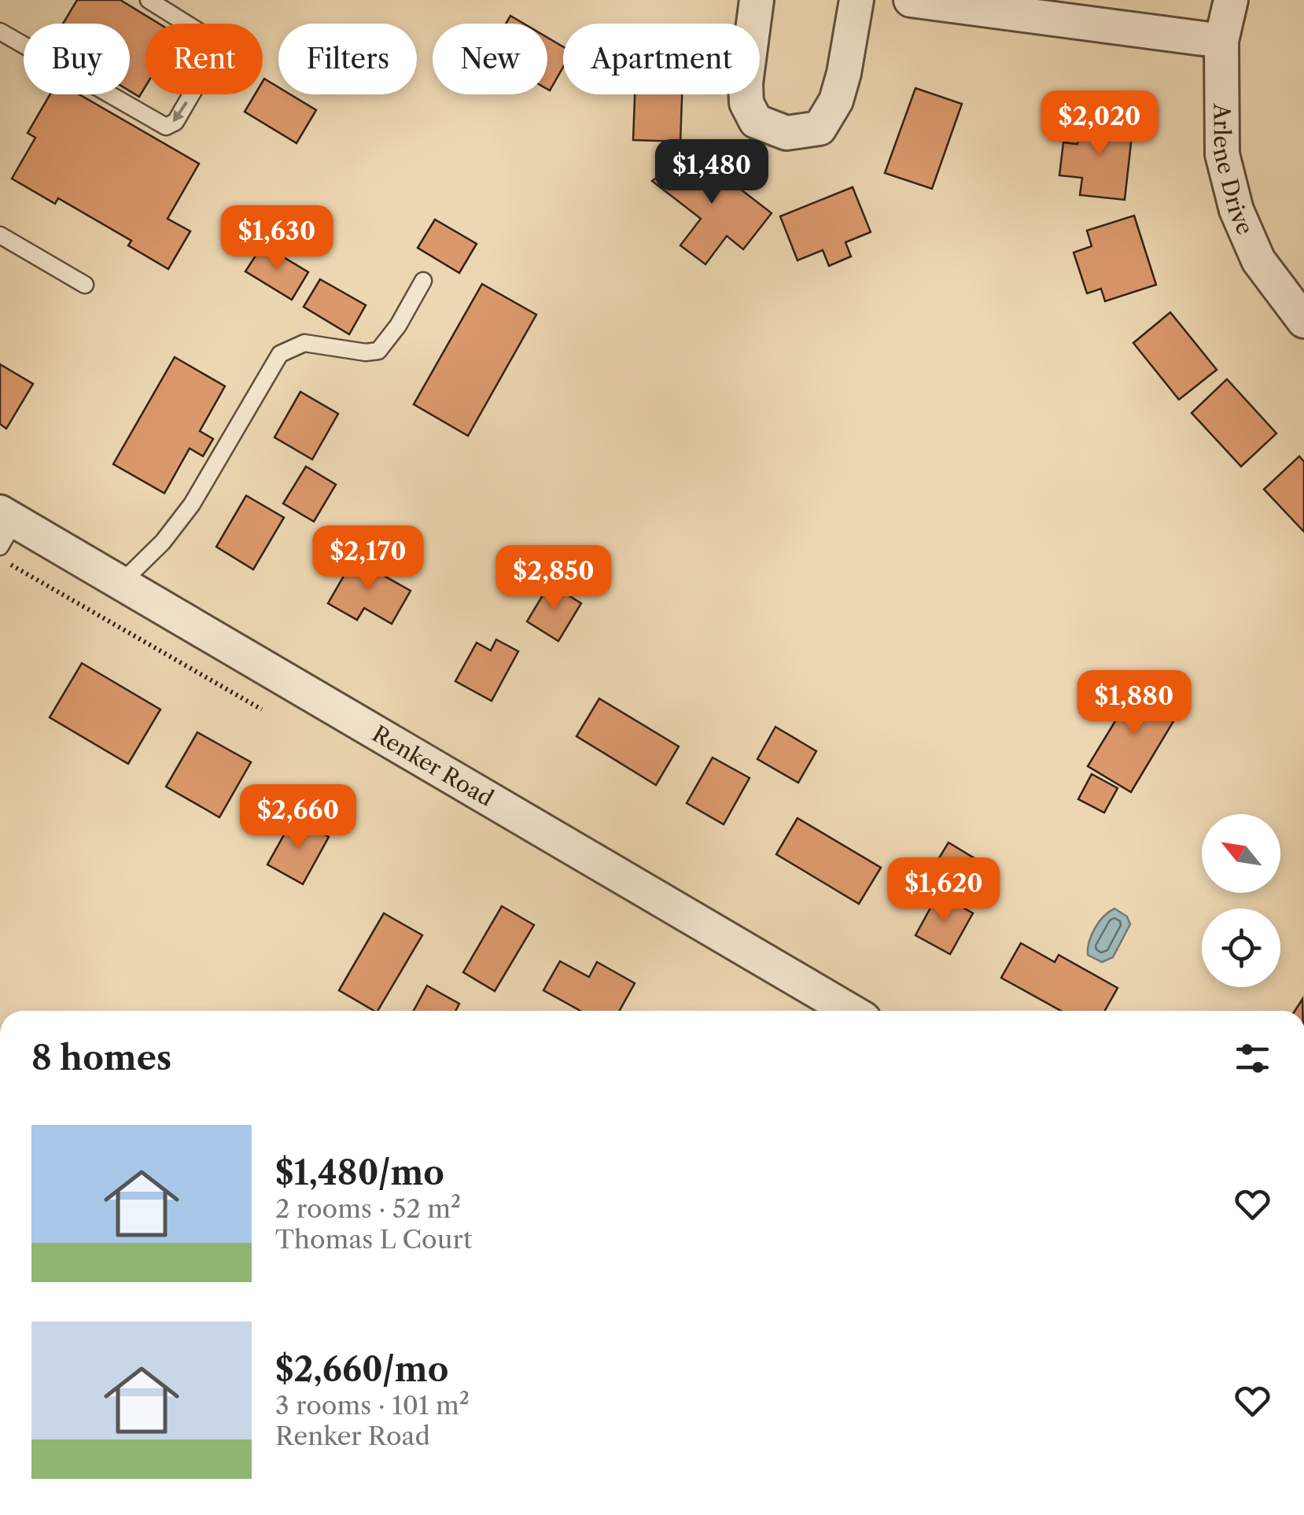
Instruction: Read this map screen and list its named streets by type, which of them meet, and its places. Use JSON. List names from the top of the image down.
{
  "streets": {
    "street": ["Arlene Drive", "Renker Road"]
  },
  "north": "top left",
  "page": {
    "chip": [
      "Buy",
      "Rent",
      "Filters",
      "New",
      "Apartment"
    ],
    "price": [
      "$2,020",
      "$1,480",
      "$1,630",
      "$2,170",
      "$2,850",
      "$1,880",
      "$2,660",
      "$1,620"
    ],
    "heading": "8 homes",
    "list": [
      {
        "name": "$1,480/mo",
        "note": "2 rooms · 52 m² · Thomas L Court"
      },
      {
        "name": "$2,660/mo",
        "note": "3 rooms · 101 m² · Renker Road"
      }
    ]
  }
}
